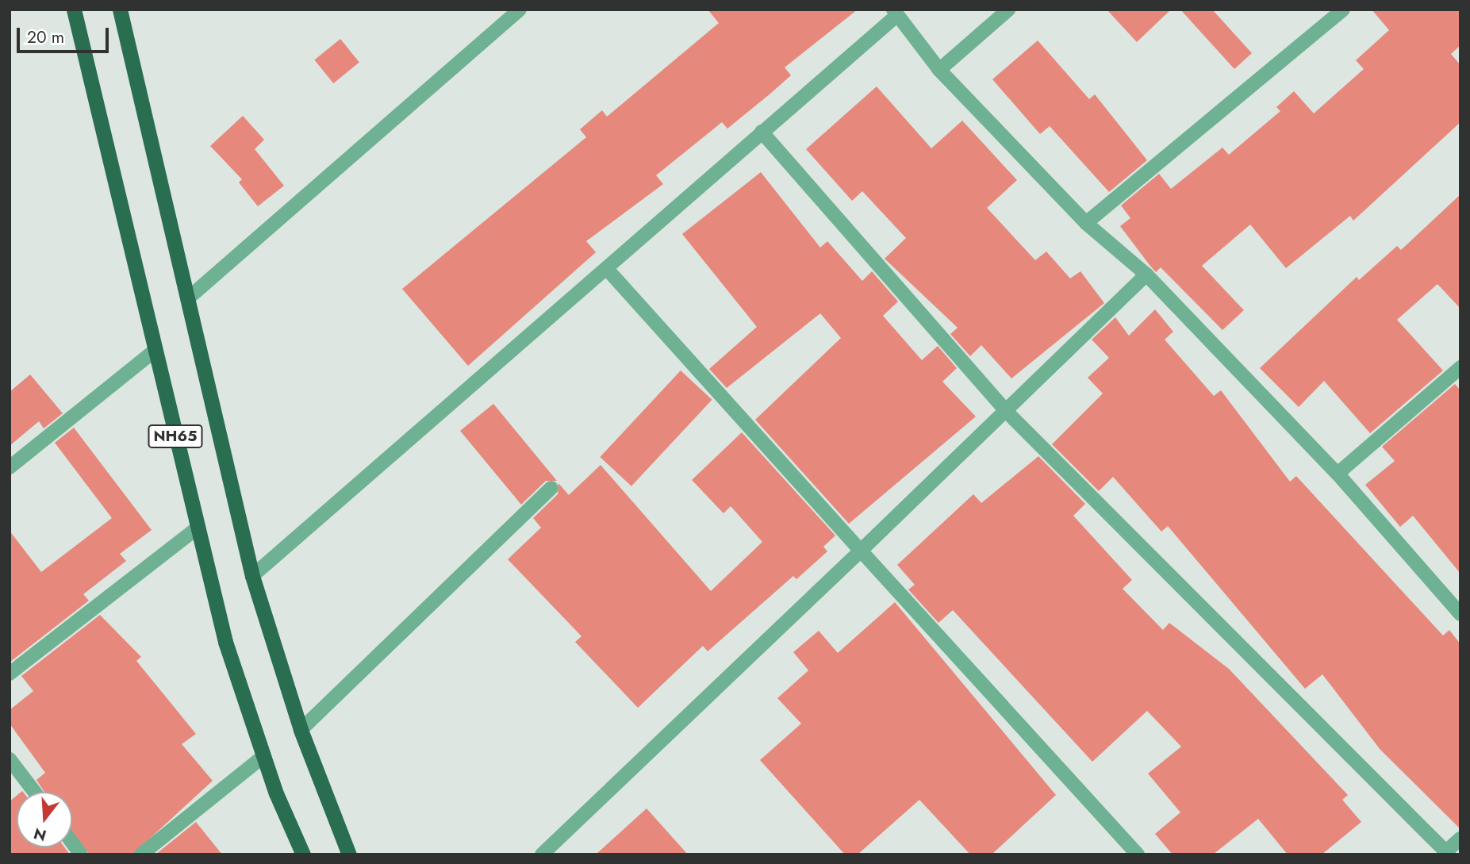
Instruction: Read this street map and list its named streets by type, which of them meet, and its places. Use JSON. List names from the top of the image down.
{
  "streets": {
    "highway": ["NH65"]
  },
  "scale_bar": "20 m",
  "north": "bottom"
}
